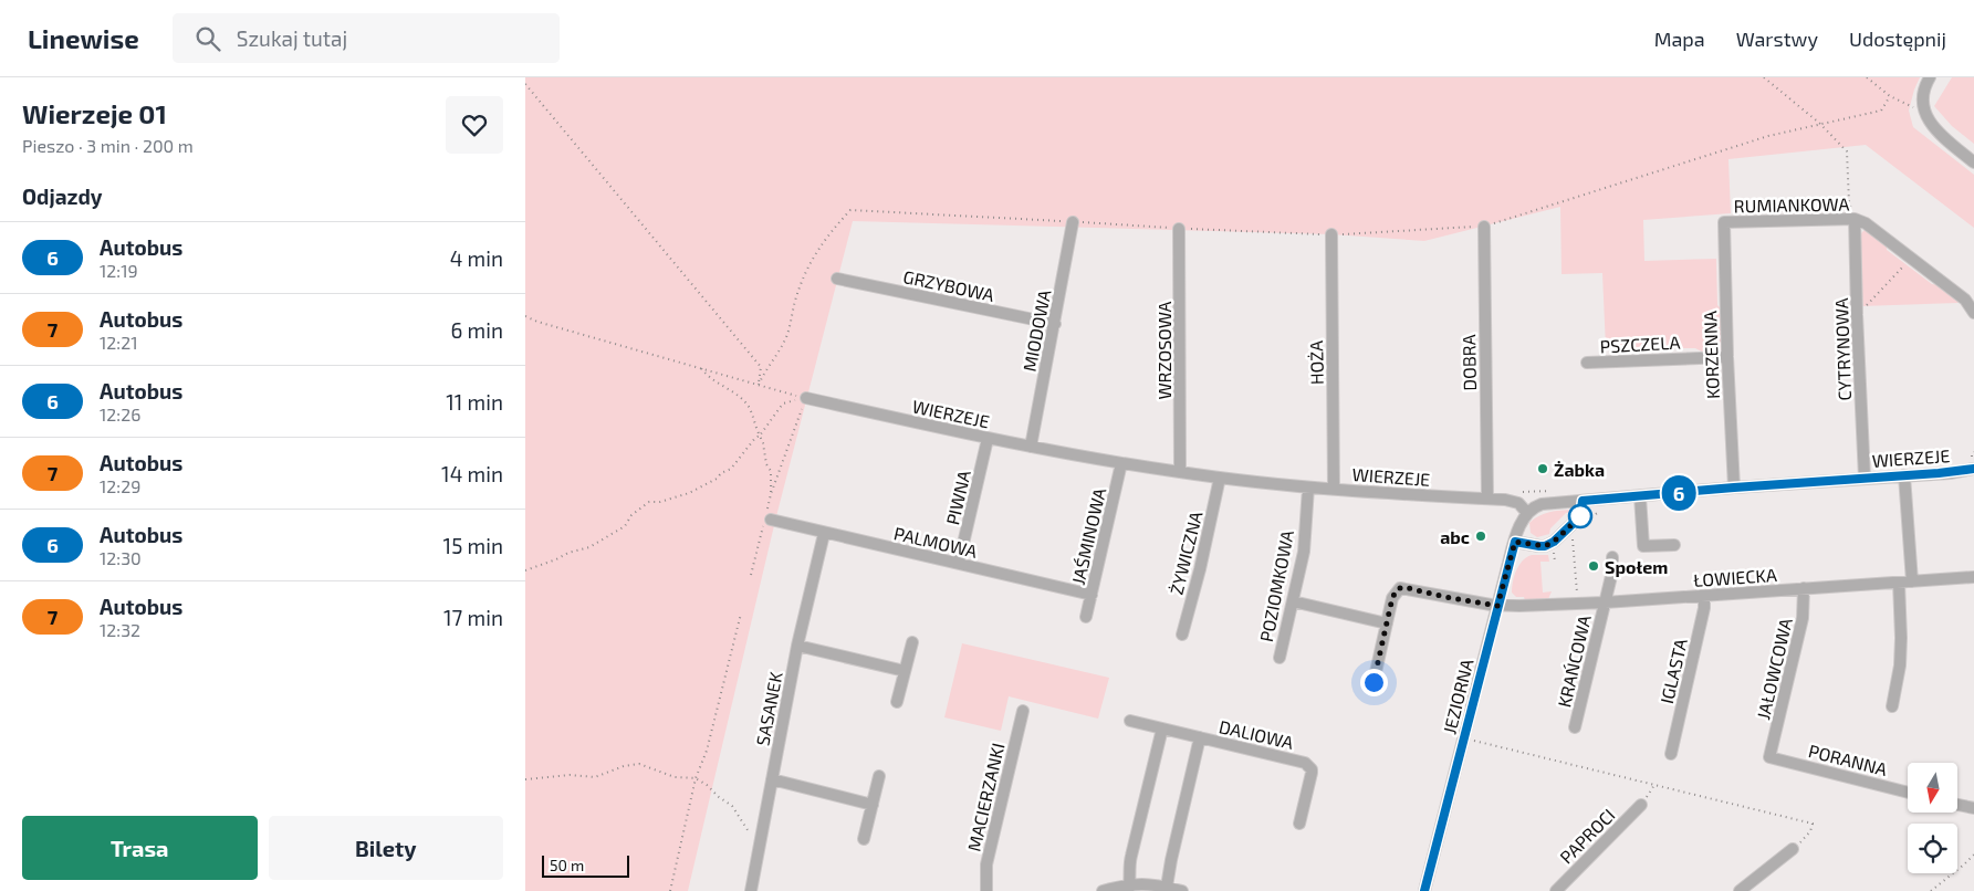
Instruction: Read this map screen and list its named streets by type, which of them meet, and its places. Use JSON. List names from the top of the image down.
{
  "streets": {
    "street": [
      "RUMIANKOWA",
      "GRZYBOWA",
      "MIODOWA",
      "PSZCZELA",
      "CYTRYNOWA",
      "WRZOSOWA",
      "KORZENNA",
      "HOŻA",
      "DOBRA",
      "WIERZEJE",
      "PIWNA",
      "JAŚMINOWA",
      "PALMOWA",
      "ŻYWICZNA",
      "ŁOWIECKA",
      "POZIOMKOWA",
      "KRAŃCOWA",
      "JAŁOWCOWA",
      "IGLASTA",
      "JEZIORNA",
      "SASANEK",
      "DALIOWA",
      "PORANNA",
      "MACIERZANKI",
      "PAPROCI"
    ]
  },
  "crossings": [
    ["RUMIANKOWA", "CYTRYNOWA"],
    ["RUMIANKOWA", "KORZENNA"],
    ["GRZYBOWA", "MIODOWA"],
    ["MIODOWA", "WIERZEJE"],
    ["PSZCZELA", "KORZENNA"],
    ["CYTRYNOWA", "WIERZEJE"],
    ["WRZOSOWA", "WIERZEJE"],
    ["KORZENNA", "WIERZEJE"],
    ["HOŻA", "WIERZEJE"],
    ["DOBRA", "WIERZEJE"],
    ["WIERZEJE", "PIWNA"],
    ["WIERZEJE", "JAŚMINOWA"],
    ["WIERZEJE", "ŻYWICZNA"],
    ["WIERZEJE", "POZIOMKOWA"],
    ["WIERZEJE", "JEZIORNA"],
    ["PIWNA", "PALMOWA"],
    ["JAŚMINOWA", "PALMOWA"],
    ["PALMOWA", "SASANEK"],
    ["ŁOWIECKA", "KRAŃCOWA"],
    ["ŁOWIECKA", "JAŁOWCOWA"],
    ["ŁOWIECKA", "IGLASTA"],
    ["ŁOWIECKA", "JEZIORNA"],
    ["JAŁOWCOWA", "PORANNA"]
  ],
  "places": ["Żabka", "abc", "Społem"],
  "lines": ["bus line 6"],
  "scale_bar": "50 m",
  "north": "bottom",
  "page": {
    "header": "Linewise",
    "search": "Szukaj tutaj",
    "nav": ["Mapa", "Warstwy", "Udostępnij"],
    "heading": [
      ["Wierzeje 01", "Pieszo · 3 min · 200 m"],
      "Odjazdy"
    ],
    "on_map": "6",
    "list": [
      {
        "mark": "6",
        "name": "Autobus",
        "note": "12:19",
        "value": "4 min"
      },
      {
        "mark": "7",
        "name": "Autobus",
        "note": "12:21",
        "value": "6 min"
      },
      {
        "mark": "6",
        "name": "Autobus",
        "note": "12:26",
        "value": "11 min"
      },
      {
        "mark": "7",
        "name": "Autobus",
        "note": "12:29",
        "value": "14 min"
      },
      {
        "mark": "6",
        "name": "Autobus",
        "note": "12:30",
        "value": "15 min"
      },
      {
        "mark": "7",
        "name": "Autobus",
        "note": "12:32",
        "value": "17 min"
      }
    ],
    "buttons": ["Trasa", "Bilety"],
    "scale": "50 m"
  }
}
